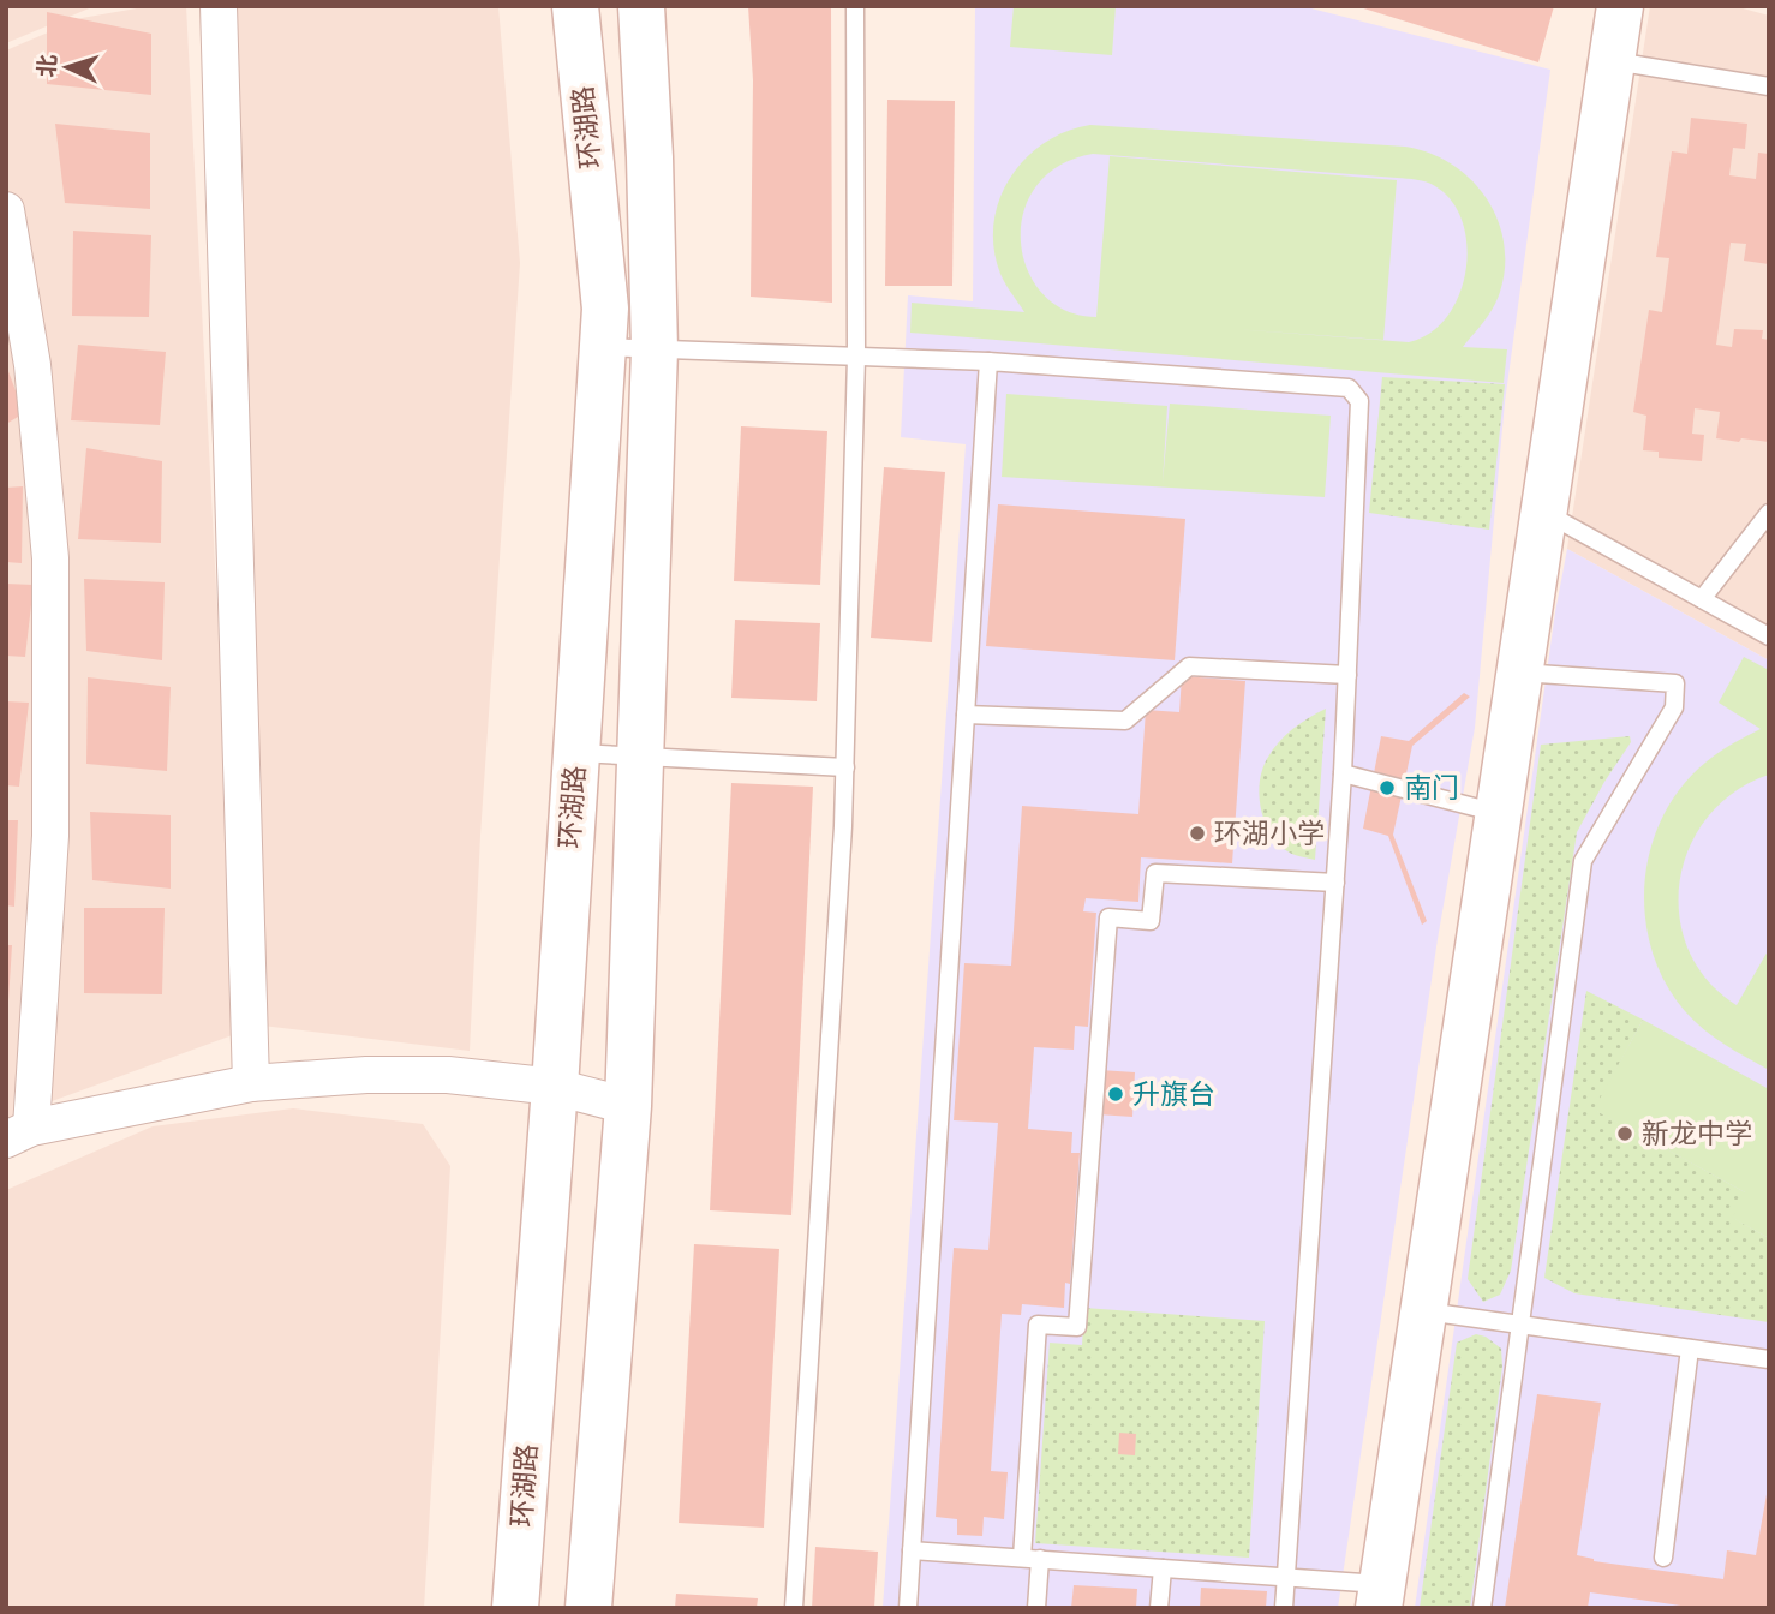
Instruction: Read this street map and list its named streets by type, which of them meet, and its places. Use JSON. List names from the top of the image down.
{
  "streets": {
    "main road": ["环湖路"]
  },
  "places": [
    "南门",
    "环湖小学",
    "升旗台",
    "新龙中学"
  ],
  "north": "left"
}
